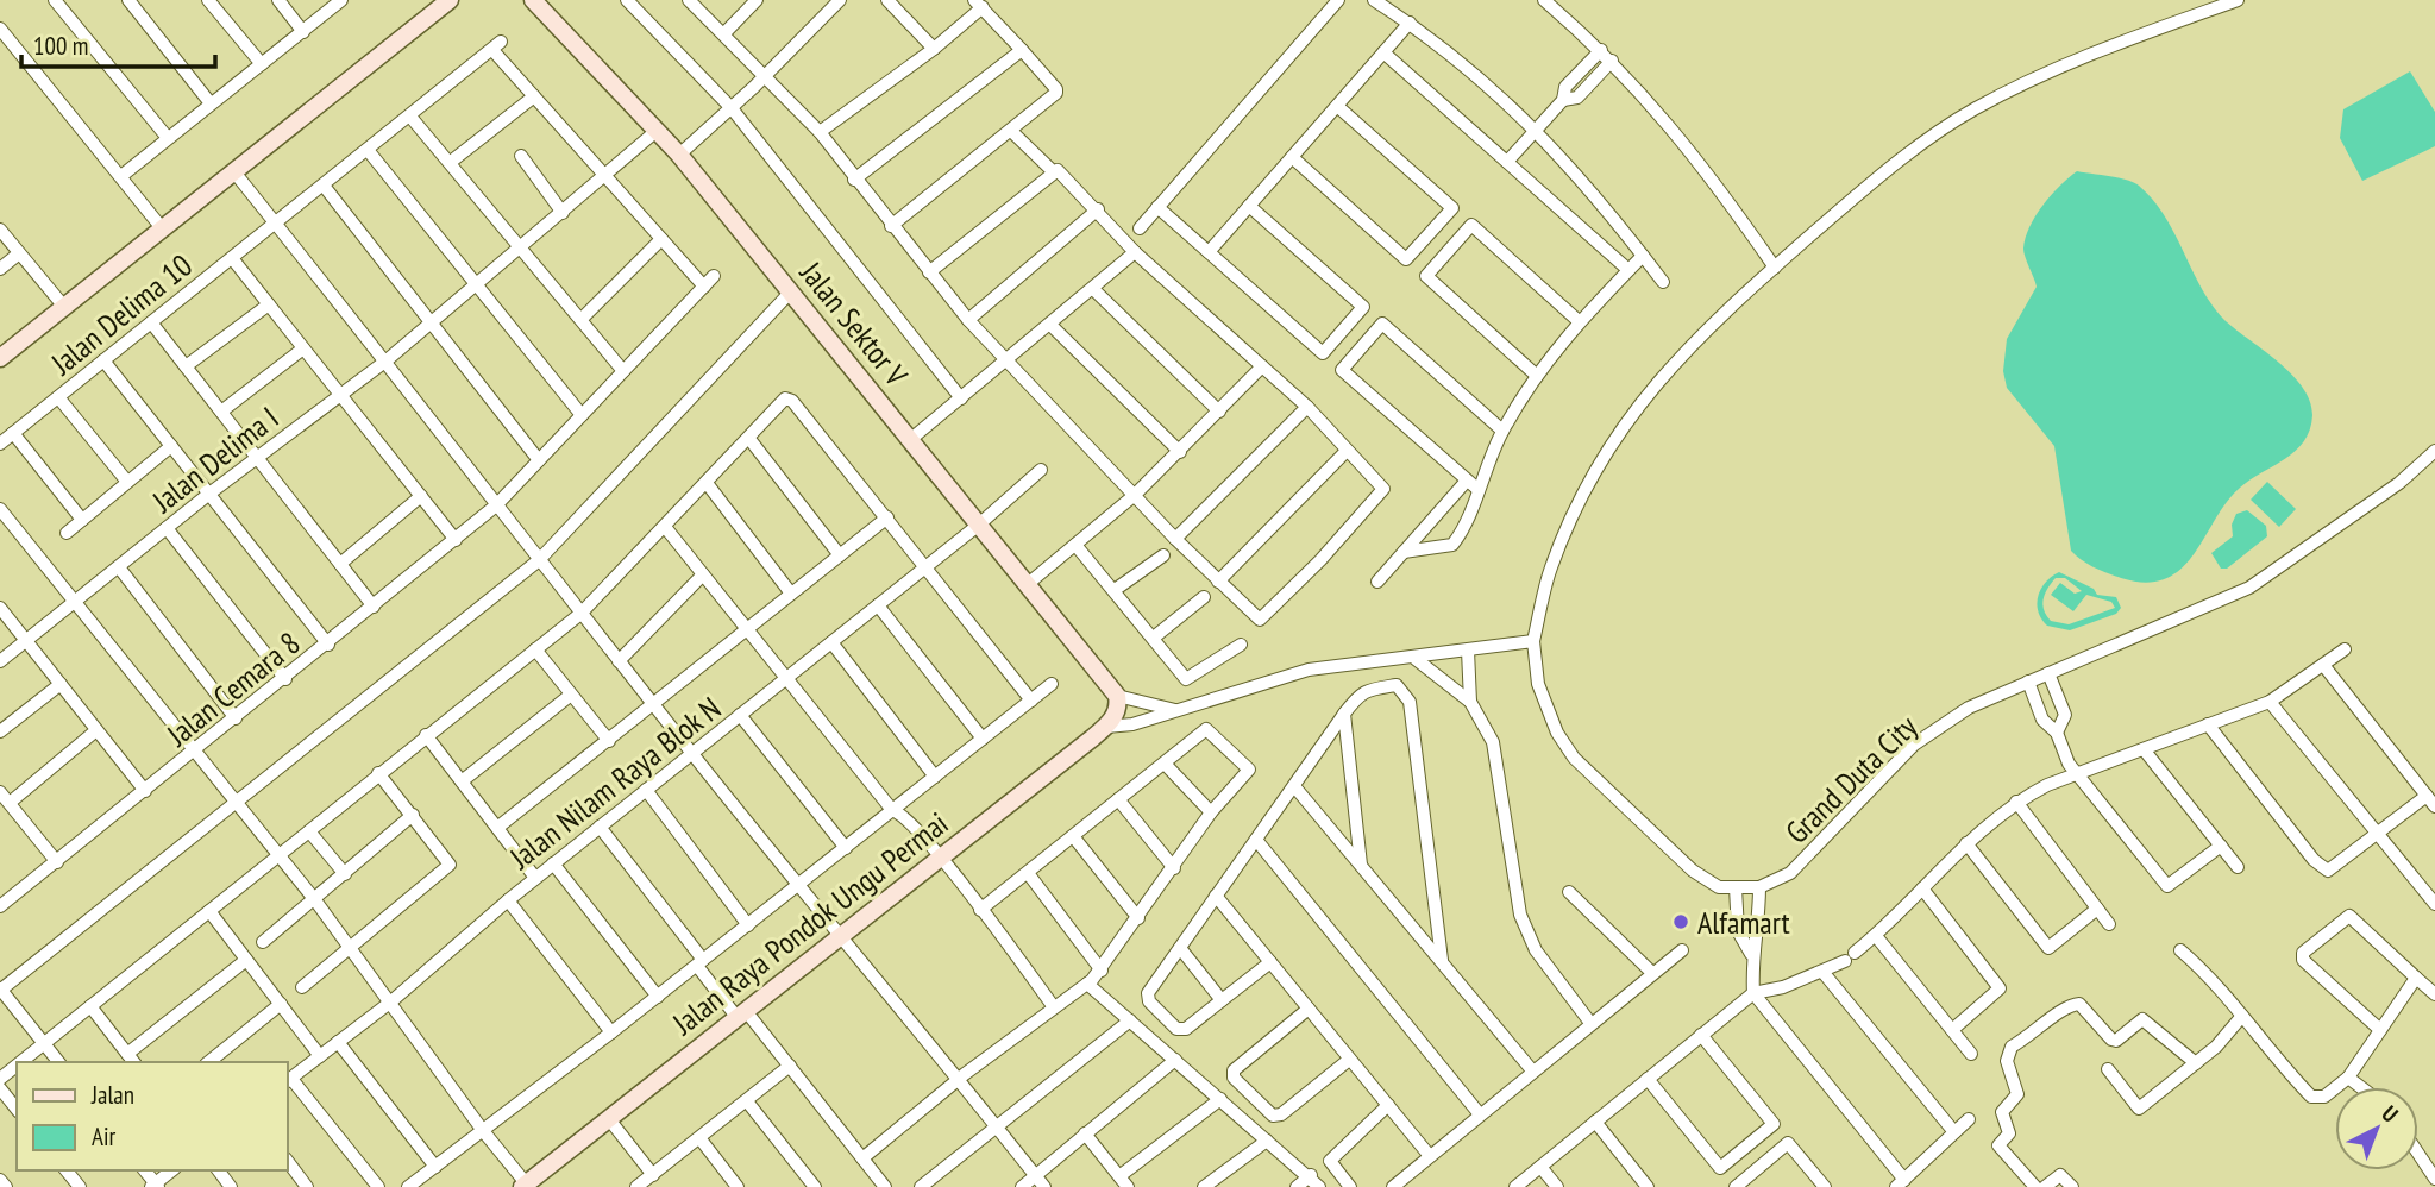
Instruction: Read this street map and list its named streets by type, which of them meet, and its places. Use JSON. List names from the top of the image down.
{
  "streets": {
    "street": [
      "Jalan Delima 10",
      "Jalan Sektor V",
      "Jalan Delima I",
      "Jalan Cemara 8",
      "Grand Duta City",
      "Jalan Nilam Raya Blok N",
      "Jalan Raya Pondok Ungu Permai"
    ]
  },
  "crossings": [
    ["Jalan Sektor V", "Jalan Delima I"],
    ["Jalan Sektor V", "Jalan Nilam Raya Blok N"]
  ],
  "places": ["Alfamart"],
  "legend": ["Jalan", "Air"],
  "scale_bar": "100 m",
  "north": "top right"
}
